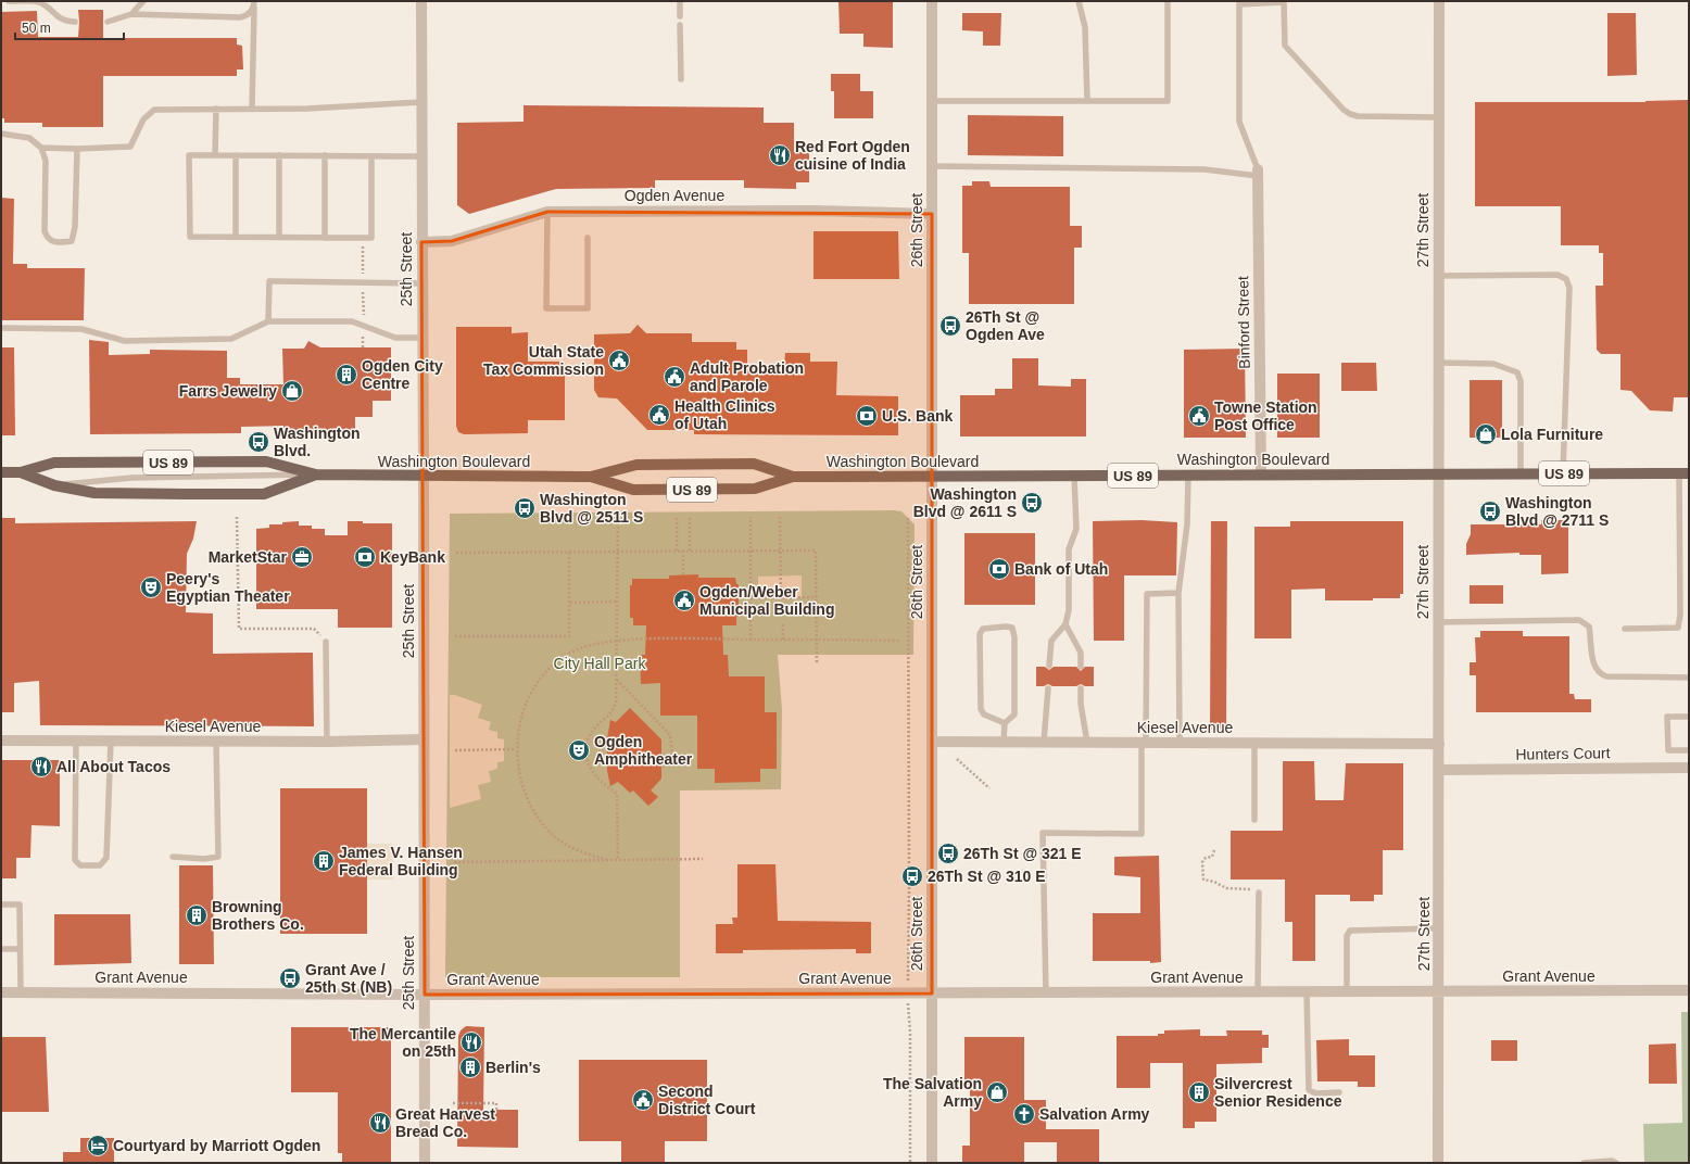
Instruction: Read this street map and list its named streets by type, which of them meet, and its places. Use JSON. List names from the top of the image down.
{
  "streets": {
    "main road": ["Washington Boulevard", "US 89"],
    "street": [
      "Ogden Avenue",
      "26th Street",
      "27th Street",
      "25th Street",
      "Binford Street",
      "Kiesel Avenue",
      "Hunters Court",
      "Grant Avenue"
    ]
  },
  "crossings": [
    ["Ogden Avenue", "26th Street"],
    ["Ogden Avenue", "25th Street"],
    ["26th Street", "Washington Boulevard"],
    ["26th Street", "Kiesel Avenue"],
    ["26th Street", "Grant Avenue"],
    ["27th Street", "Washington Boulevard"],
    ["27th Street", "Kiesel Avenue"],
    ["27th Street", "Hunters Court"],
    ["27th Street", "Grant Avenue"],
    ["25th Street", "Washington Boulevard"],
    ["25th Street", "Kiesel Avenue"],
    ["25th Street", "Grant Avenue"],
    ["Binford Street", "Washington Boulevard"]
  ],
  "parks": ["City Hall Park"],
  "places": {
    "restaurant": [
      "Red Fort Ogden cuisine of India",
      "All About Tacos",
      "The Mercantile on 25th",
      "Great Harvest Bread Co."
    ],
    "bus stop": [
      "26Th St @ Ogden Ave",
      "Washington Blvd.",
      "Washington Blvd @ 2611 S",
      "Washington Blvd @ 2511 S",
      "Washington Blvd @ 2711 S",
      "26Th St @ 321 E",
      "26Th St @ 310 E",
      "Grant Ave / 25th St (NB)"
    ],
    "public building": [
      "Utah State Tax Commission",
      "Adult Probation and Parole",
      "Health Clinics of Utah",
      "Towne Station Post Office",
      "Ogden/Weber Municipal Building",
      "Second District Court"
    ],
    "building": [
      "Ogden City Centre",
      "James V. Hansen Federal Building",
      "Browning Brothers Co.",
      "Berlin's",
      "Silvercrest Senior Residence"
    ],
    "shop": ["Farrs Jewelry", "Lola Furniture", "The Salvation Army"],
    "bank": ["U.S. Bank", "KeyBank", "Bank of Utah"],
    "office": ["MarketStar"],
    "theatre": ["Peery's Egyptian Theater", "Ogden Amphitheater"],
    "church": ["Salvation Army"],
    "hotel": ["Courtyard by Marriott Ogden"]
  },
  "scale_bar": "50 m"
}
